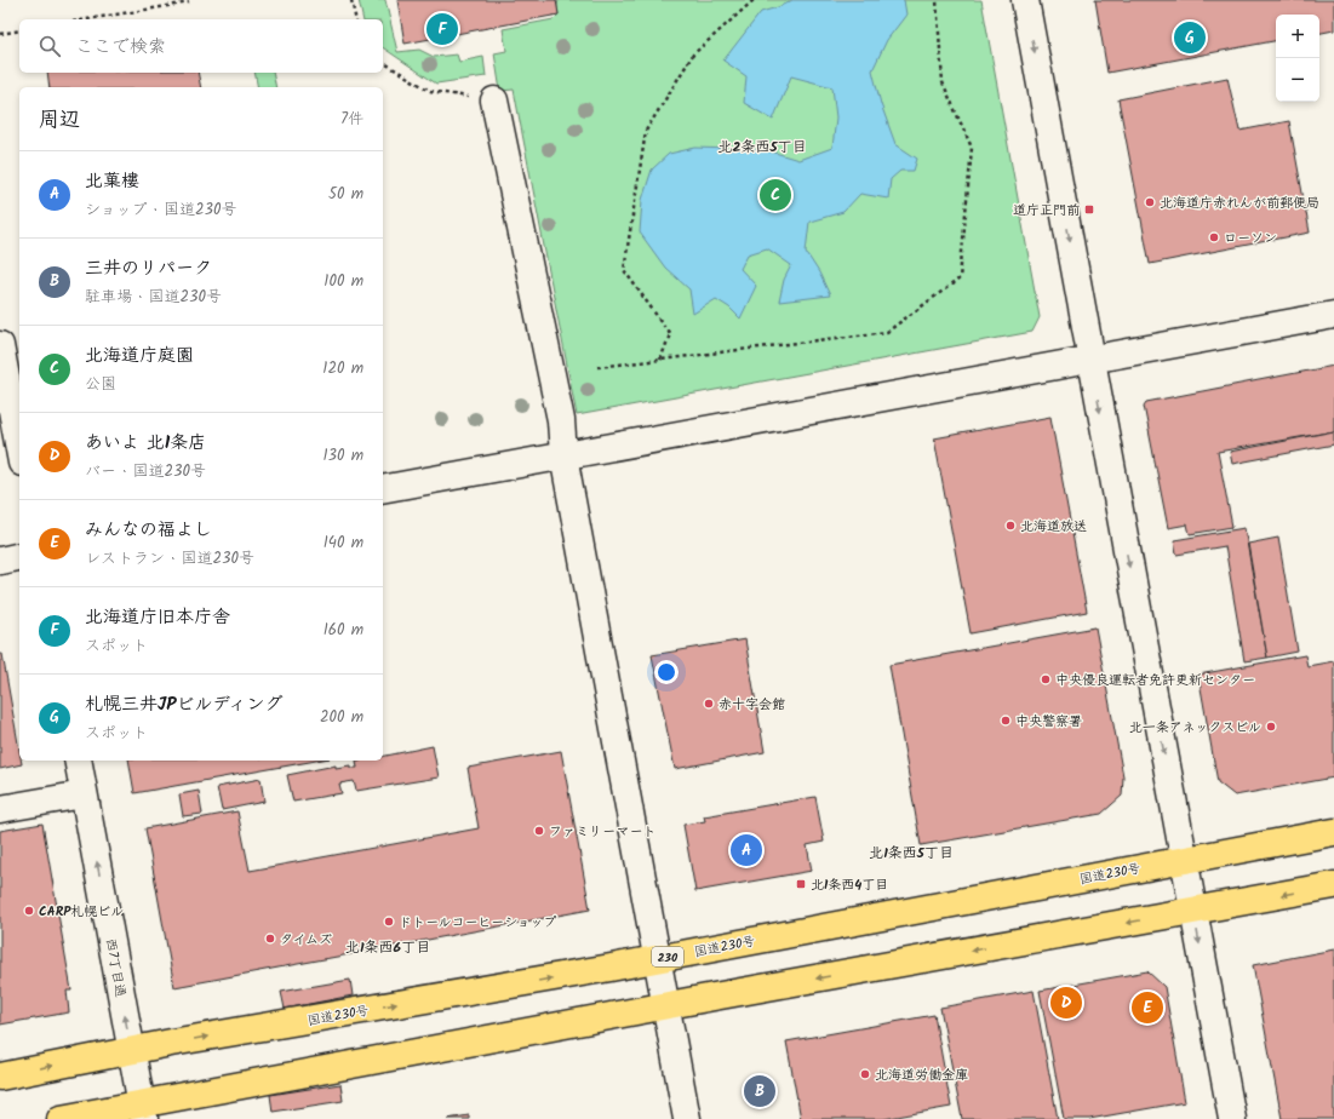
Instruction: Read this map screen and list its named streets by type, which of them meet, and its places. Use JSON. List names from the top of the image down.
{
  "streets": {
    "highway": ["国道230号", "230"],
    "street": ["西7丁目通"]
  },
  "crossings": [
    ["国道230号", "西7丁目通"]
  ],
  "one_way": ["西7丁目通"],
  "districts": ["北2条西5丁目", "北1条西5丁目", "北1条西6丁目"],
  "places": {
    "other": [
      "北海道庁赤れんが前郵便局",
      "ローソン",
      "北海道放送",
      "中央優良運転者免許更新センター",
      "赤十字会館",
      "中央警察署",
      "北一条アネックスビル",
      "ファミリーマート",
      "CARP札幌ビル",
      "ドトールコーヒーショップ",
      "タイムズ",
      "北海道労働金庫"
    ],
    "transit": ["道庁正門前", "北1条西4丁目"]
  },
  "page": {
    "pins": [
      "F",
      "G",
      "C",
      "A",
      "D",
      "E",
      "B"
    ],
    "map_buttons": ["+", "−"],
    "search": "ここで検索",
    "heading": ["周辺", "7件"],
    "list": [
      {
        "mark": "A",
        "name": "北菓樓",
        "note": "ショップ · 国道230号",
        "value": "50 m"
      },
      {
        "mark": "B",
        "name": "三井のリパーク",
        "note": "駐車場 · 国道230号",
        "value": "100 m"
      },
      {
        "mark": "C",
        "name": "北海道庁庭園",
        "note": "公園",
        "value": "120 m"
      },
      {
        "mark": "D",
        "name": "あいよ 北1条店",
        "note": "バー · 国道230号",
        "value": "130 m"
      },
      {
        "mark": "E",
        "name": "みんなの福よし",
        "note": "レストラン · 国道230号",
        "value": "140 m"
      },
      {
        "mark": "F",
        "name": "北海道庁旧本庁舎",
        "note": "スポット",
        "value": "160 m"
      },
      {
        "mark": "G",
        "name": "札幌三井JPビルディング",
        "note": "スポット",
        "value": "200 m"
      }
    ]
  }
}
